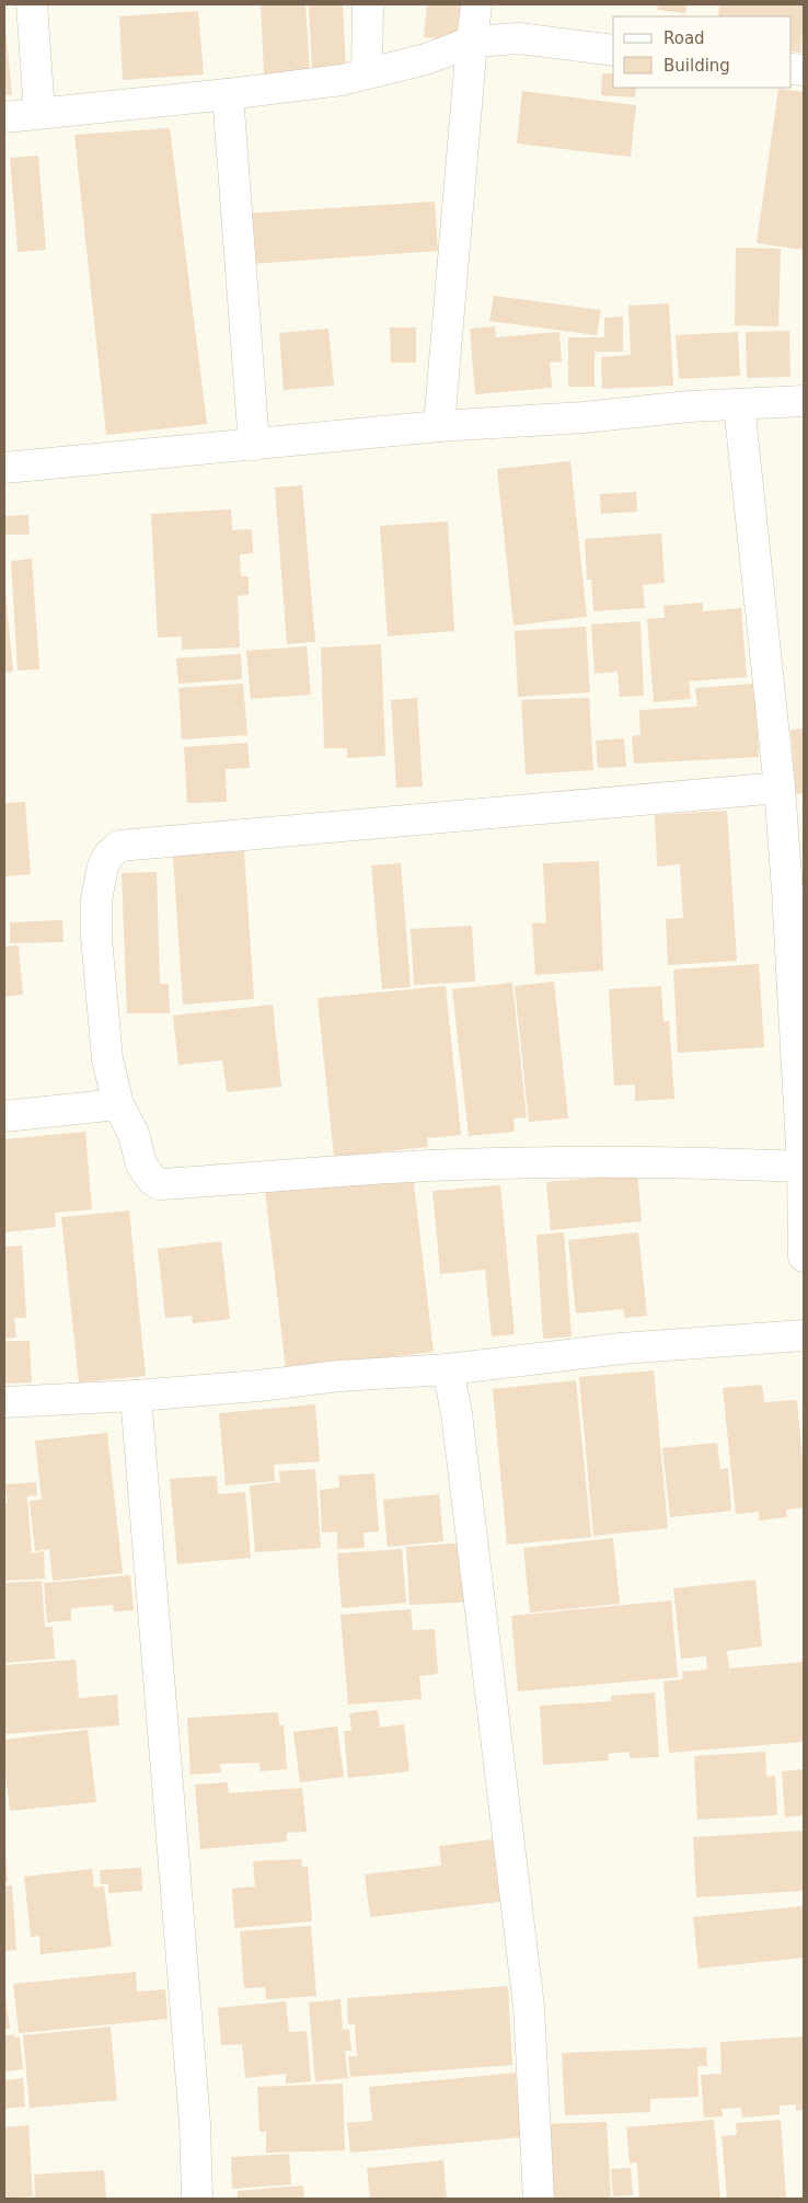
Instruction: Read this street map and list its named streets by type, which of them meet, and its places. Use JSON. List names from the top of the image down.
{
  "legend": ["Road", "Building"]
}
